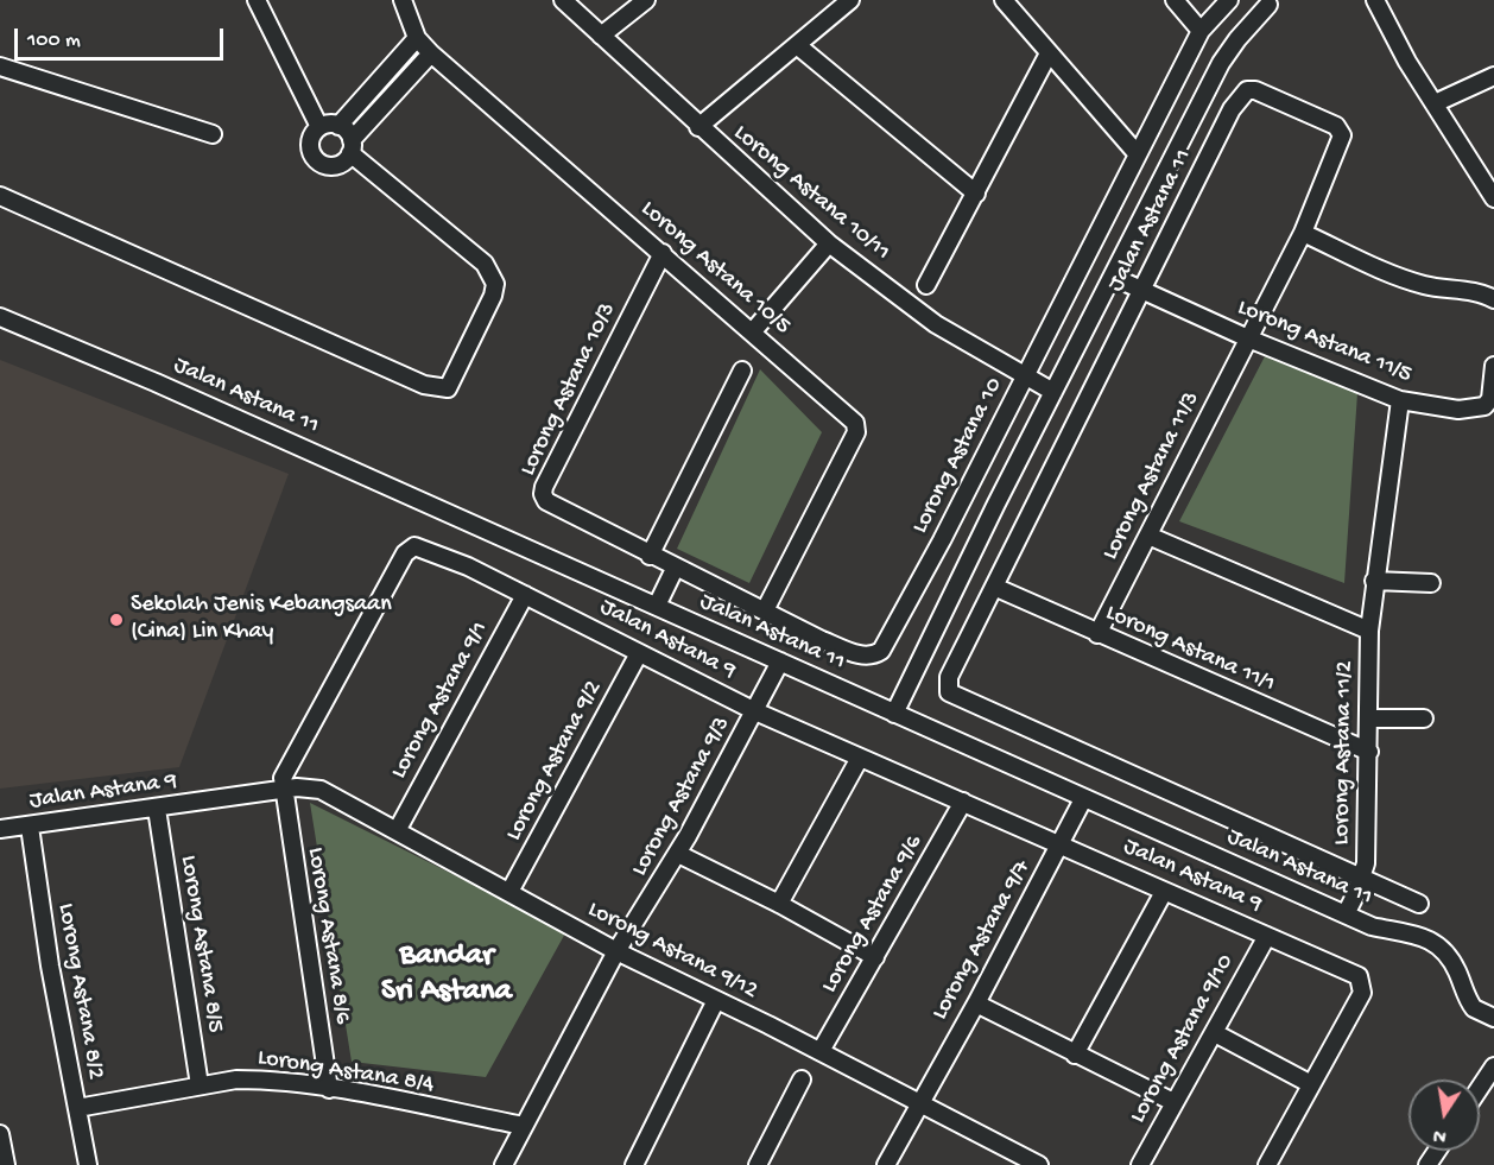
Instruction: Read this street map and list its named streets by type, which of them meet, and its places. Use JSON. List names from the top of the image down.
{
  "streets": {
    "street": [
      "Lorong Astana 10/11",
      "Jalan Astana 11",
      "Lorong Astana 10/5",
      "Lorong Astana 11/5",
      "Lorong Astana 10/3",
      "Lorong Astana 10",
      "Lorong Astana 11/3",
      "Jalan Astana 9",
      "Lorong Astana 11/1",
      "Lorong Astana 9/1",
      "Lorong Astana 11/2",
      "Lorong Astana 9/2",
      "Lorong Astana 9/3",
      "Lorong Astana 9/6",
      "Lorong Astana 8/6",
      "Lorong Astana 9/7",
      "Lorong Astana 8/5",
      "Lorong Astana 9/12",
      "Lorong Astana 8/2",
      "Lorong Astana 9/10",
      "Lorong Astana 8/4"
    ]
  },
  "crossings": [
    ["Lorong Astana 10/11", "Lorong Astana 10"],
    ["Jalan Astana 11", "Lorong Astana 11/5"],
    ["Jalan Astana 11", "Lorong Astana 11/3"],
    ["Jalan Astana 11", "Lorong Astana 11/1"],
    ["Jalan Astana 11", "Lorong Astana 11/2"],
    ["Jalan Astana 11", "Lorong Astana 9/3"],
    ["Jalan Astana 11", "Lorong Astana 9/7"],
    ["Lorong Astana 10/5", "Lorong Astana 10/3"],
    ["Lorong Astana 10/5", "Lorong Astana 10"],
    ["Lorong Astana 11/5", "Lorong Astana 11/3"],
    ["Lorong Astana 11/5", "Lorong Astana 11/2"],
    ["Lorong Astana 10/3", "Lorong Astana 10"],
    ["Lorong Astana 11/3", "Lorong Astana 11/1"],
    ["Lorong Astana 11/3", "Lorong Astana 11/2"],
    ["Jalan Astana 9", "Lorong Astana 9/1"],
    ["Jalan Astana 9", "Lorong Astana 9/2"],
    ["Jalan Astana 9", "Lorong Astana 9/3"],
    ["Jalan Astana 9", "Lorong Astana 9/6"],
    ["Jalan Astana 9", "Lorong Astana 8/6"],
    ["Jalan Astana 9", "Lorong Astana 9/7"],
    ["Jalan Astana 9", "Lorong Astana 8/5"],
    ["Jalan Astana 9", "Lorong Astana 9/12"],
    ["Jalan Astana 9", "Lorong Astana 8/2"],
    ["Jalan Astana 9", "Lorong Astana 9/10"],
    ["Lorong Astana 11/1", "Lorong Astana 11/2"],
    ["Lorong Astana 9/1", "Lorong Astana 9/12"],
    ["Lorong Astana 9/2", "Lorong Astana 9/12"],
    ["Lorong Astana 9/3", "Lorong Astana 9/12"],
    ["Lorong Astana 9/3", "Lorong Astana 8/4"],
    ["Lorong Astana 9/6", "Lorong Astana 9/12"],
    ["Lorong Astana 8/6", "Lorong Astana 9/12"],
    ["Lorong Astana 8/6", "Lorong Astana 8/4"],
    ["Lorong Astana 9/7", "Lorong Astana 9/12"],
    ["Lorong Astana 8/5", "Lorong Astana 8/4"],
    ["Lorong Astana 8/2", "Lorong Astana 8/4"]
  ],
  "districts": ["Bandar Sri Astana"],
  "places": ["Sekolah Jenis Kebangsaan (Cina) Lin Khay"],
  "scale_bar": "100 m",
  "north": "bottom"
}
